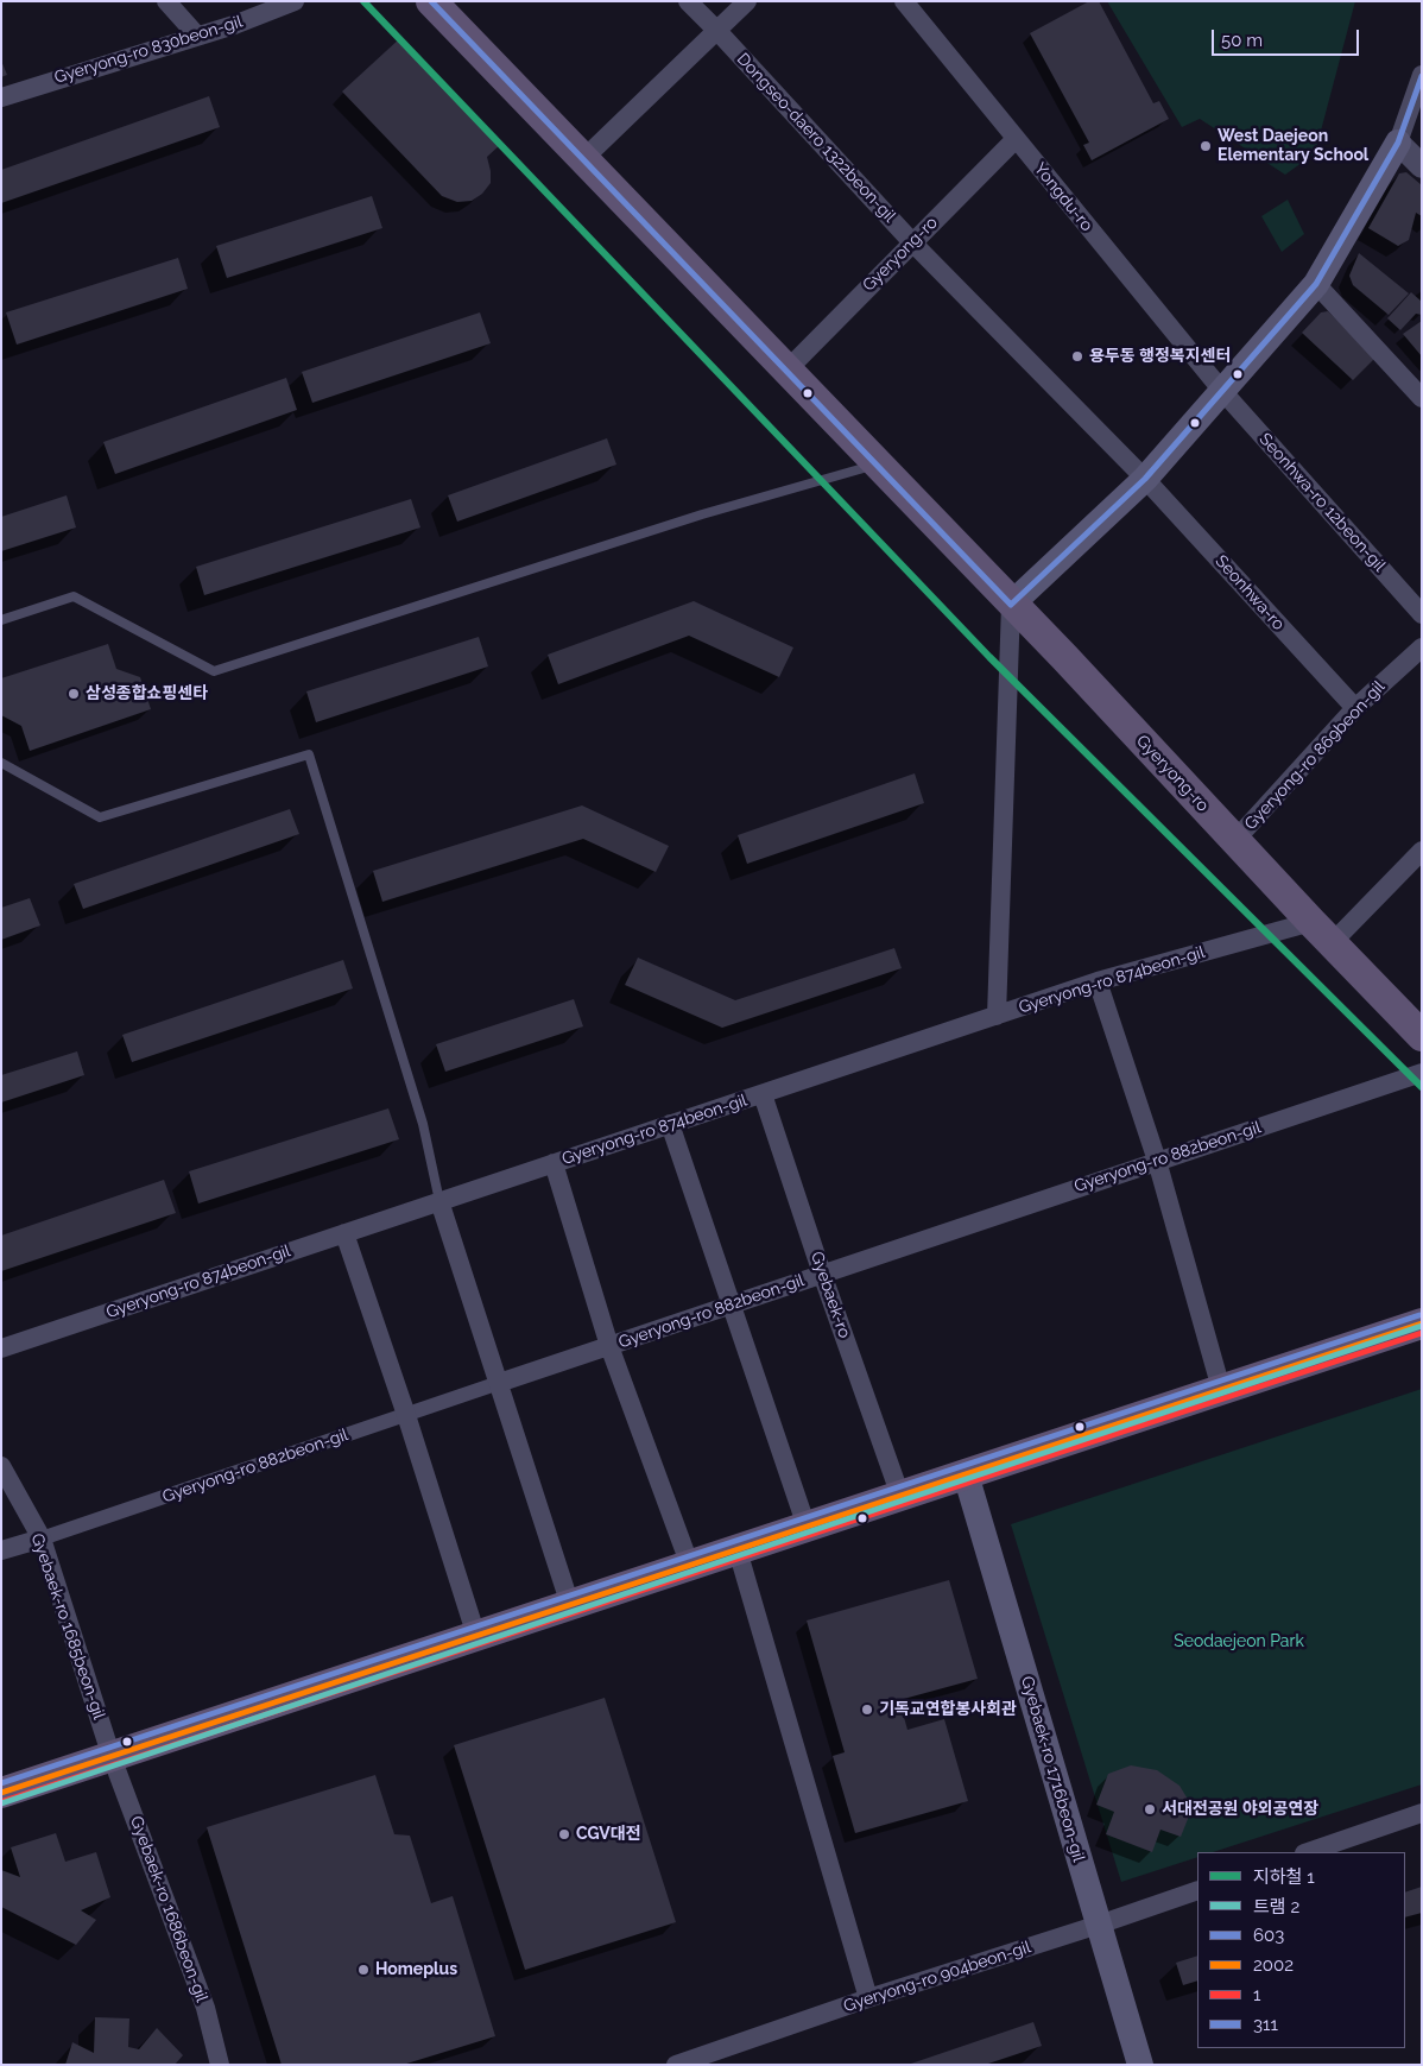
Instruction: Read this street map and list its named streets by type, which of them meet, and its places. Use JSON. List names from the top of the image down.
{
  "streets": {
    "main road": ["Gyeryong-ro", "Gyebaek-ro 1716beon-gil"],
    "street": [
      "Gyeryong-ro 830beon-gil",
      "Dongseo-daero 1322beon-gil",
      "Yongdu-ro",
      "Seonhwa-ro 12beon-gil",
      "Seonhwa-ro",
      "Gyeryong-ro 869beon-gil",
      "Gyeryong-ro 874beon-gil",
      "Gyeryong-ro 882beon-gil",
      "Gyebaek-ro",
      "Gyebaek-ro 1685beon-gil",
      "Gyebaek-ro 1686beon-gil",
      "Gyeryong-ro 904beon-gil"
    ]
  },
  "crossings": [
    ["Dongseo-daero 1322beon-gil", "Gyeryong-ro"],
    ["Dongseo-daero 1322beon-gil", "Seonhwa-ro"],
    ["Yongdu-ro", "Gyeryong-ro"],
    ["Yongdu-ro", "Seonhwa-ro 12beon-gil"],
    ["Gyeryong-ro", "Gyeryong-ro 869beon-gil"],
    ["Gyeryong-ro", "Gyeryong-ro 874beon-gil"],
    ["Seonhwa-ro", "Gyeryong-ro 869beon-gil"],
    ["Gyeryong-ro 874beon-gil", "Gyebaek-ro"],
    ["Gyeryong-ro 882beon-gil", "Gyebaek-ro"],
    ["Gyeryong-ro 882beon-gil", "Gyebaek-ro 1685beon-gil"],
    ["Gyebaek-ro 1685beon-gil", "Gyebaek-ro 1686beon-gil"],
    ["Gyebaek-ro 1716beon-gil", "Gyeryong-ro 904beon-gil"]
  ],
  "parks": ["Seodaejeon Park"],
  "places": [
    "West Daejeon Elementary School",
    "용두동 행정복지센터",
    "삼성종합쇼핑센타",
    "기독교연합봉사회관",
    "서대전공원 야외공연장",
    "CGV대전",
    "Homeplus"
  ],
  "lines": [
    "metro line 1",
    "transit line 603",
    "transit line 311",
    "transit line 2002",
    "tram line 2",
    "transit line 1"
  ],
  "legend": [
    "지하철 1",
    "트램 2",
    "603",
    "2002",
    "1",
    "311"
  ],
  "scale_bar": "50 m"
}
